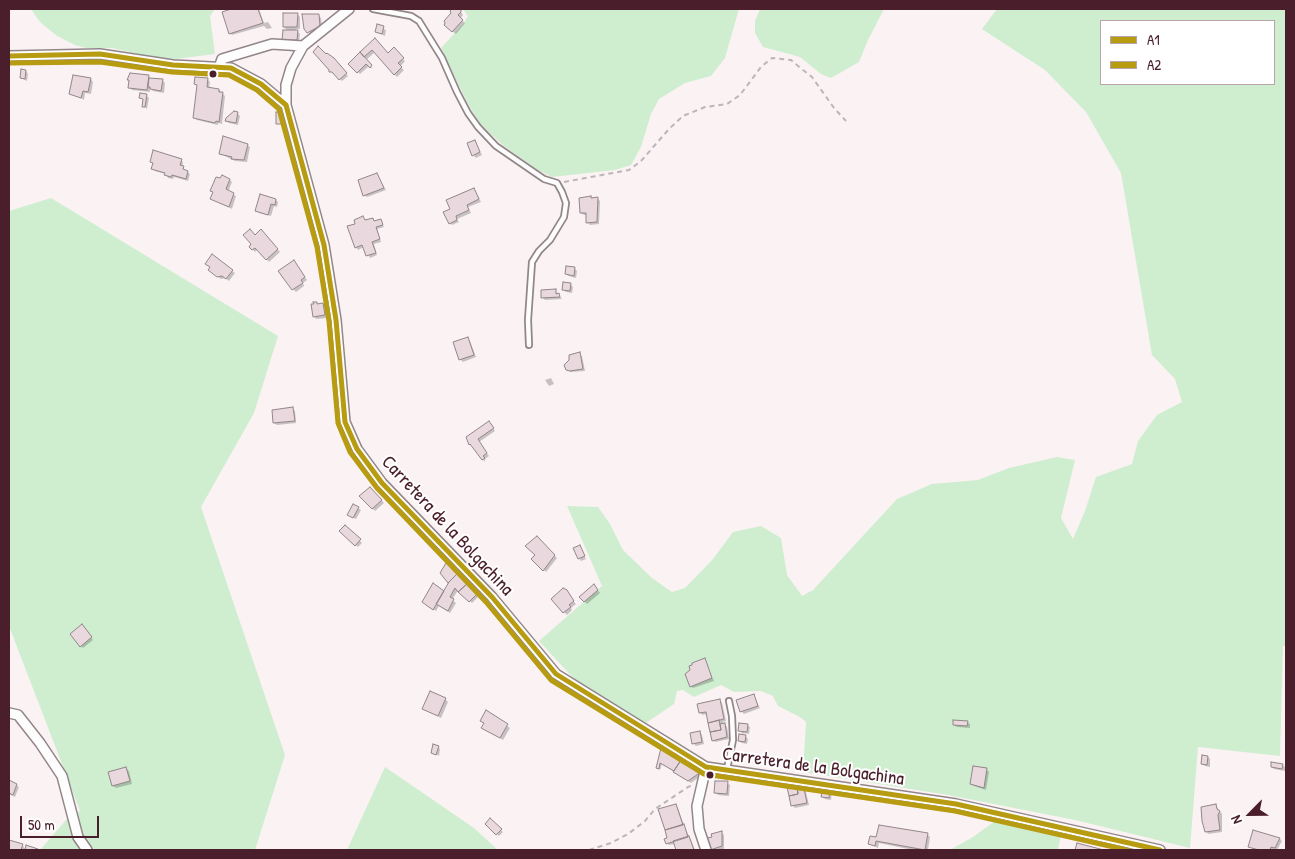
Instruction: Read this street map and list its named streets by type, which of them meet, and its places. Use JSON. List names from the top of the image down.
{
  "streets": {
    "street": ["Carretera de la Bolgachina"]
  },
  "lines": ["transit line A1", "transit line A2"],
  "legend": ["A1", "A2"],
  "scale_bar": "50 m",
  "north": "bottom left"
}
